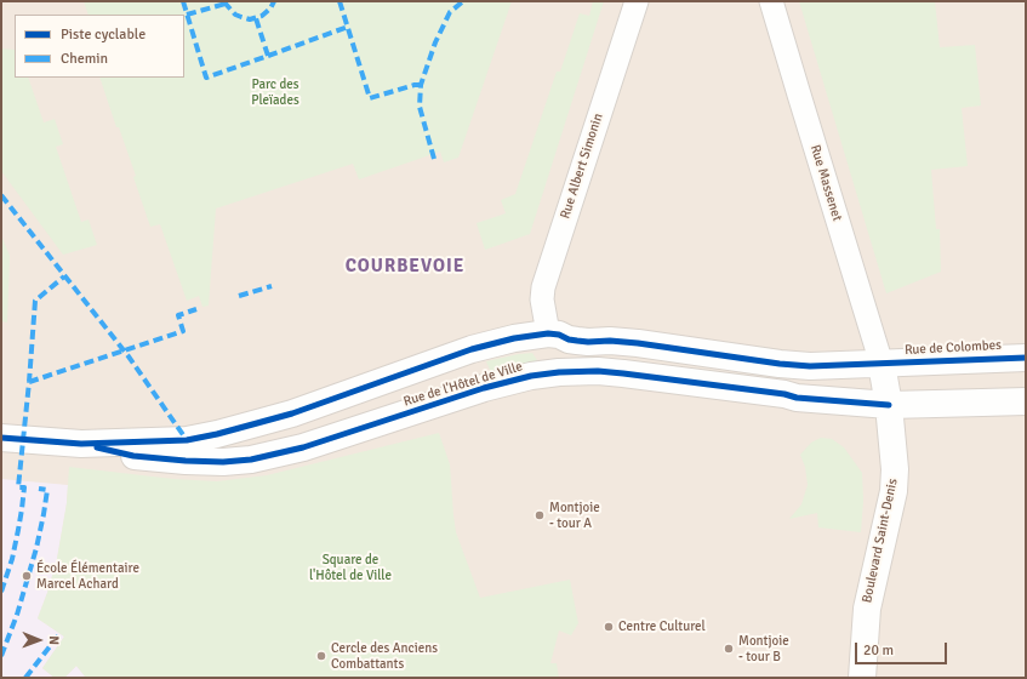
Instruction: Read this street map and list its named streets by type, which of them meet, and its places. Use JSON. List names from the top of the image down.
{
  "streets": {
    "main road": ["Rue de Colombes", "Rue de l'Hôtel de Ville", "Boulevard Saint-Denis"],
    "street": ["Rue Albert Simonin", "Rue Massenet"]
  },
  "crossings": [
    ["Rue Albert Simonin", "Rue de l'Hôtel de Ville"],
    ["Rue Massenet", "Rue de Colombes"],
    ["Rue Massenet", "Rue de l'Hôtel de Ville"],
    ["Rue Massenet", "Boulevard Saint-Denis"],
    ["Rue de Colombes", "Rue de l'Hôtel de Ville"],
    ["Rue de Colombes", "Boulevard Saint-Denis"],
    ["Rue de l'Hôtel de Ville", "Boulevard Saint-Denis"]
  ],
  "districts": ["COURBEVOIE"],
  "parks": ["Parc des Pleïades", "Square de l'Hôtel de Ville"],
  "places": [
    "Montjoie - tour A",
    "École Élémentaire Marcel Achard",
    "Centre Culturel",
    "Montjoie - tour B",
    "Cercle des Anciens Combattants"
  ],
  "legend": ["Piste cyclable", "Chemin"],
  "scale_bar": "20 m",
  "north": "right"
}
